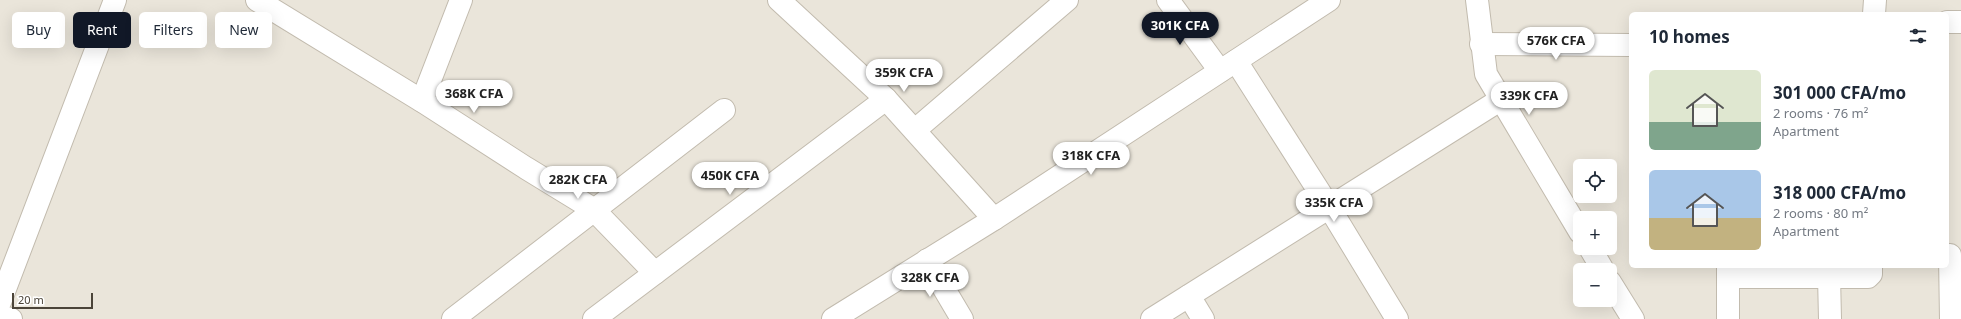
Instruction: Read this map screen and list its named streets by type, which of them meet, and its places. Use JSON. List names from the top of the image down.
{
  "scale_bar": "20 m",
  "page": {
    "price": [
      "301K CFA",
      "576K CFA",
      "359K CFA",
      "368K CFA",
      "339K CFA",
      "318K CFA",
      "450K CFA",
      "282K CFA",
      "335K CFA",
      "328K CFA"
    ],
    "chip": [
      "Buy",
      "Rent",
      "Filters",
      "New"
    ],
    "heading": "10 homes",
    "list": [
      {
        "name": "301 000 CFA/mo",
        "note": "2 rooms · 76 m² · Apartment"
      },
      {
        "name": "318 000 CFA/mo",
        "note": "2 rooms · 80 m² · Apartment"
      }
    ],
    "map_buttons": ["+", "−"],
    "scale": "20 m"
  }
}
